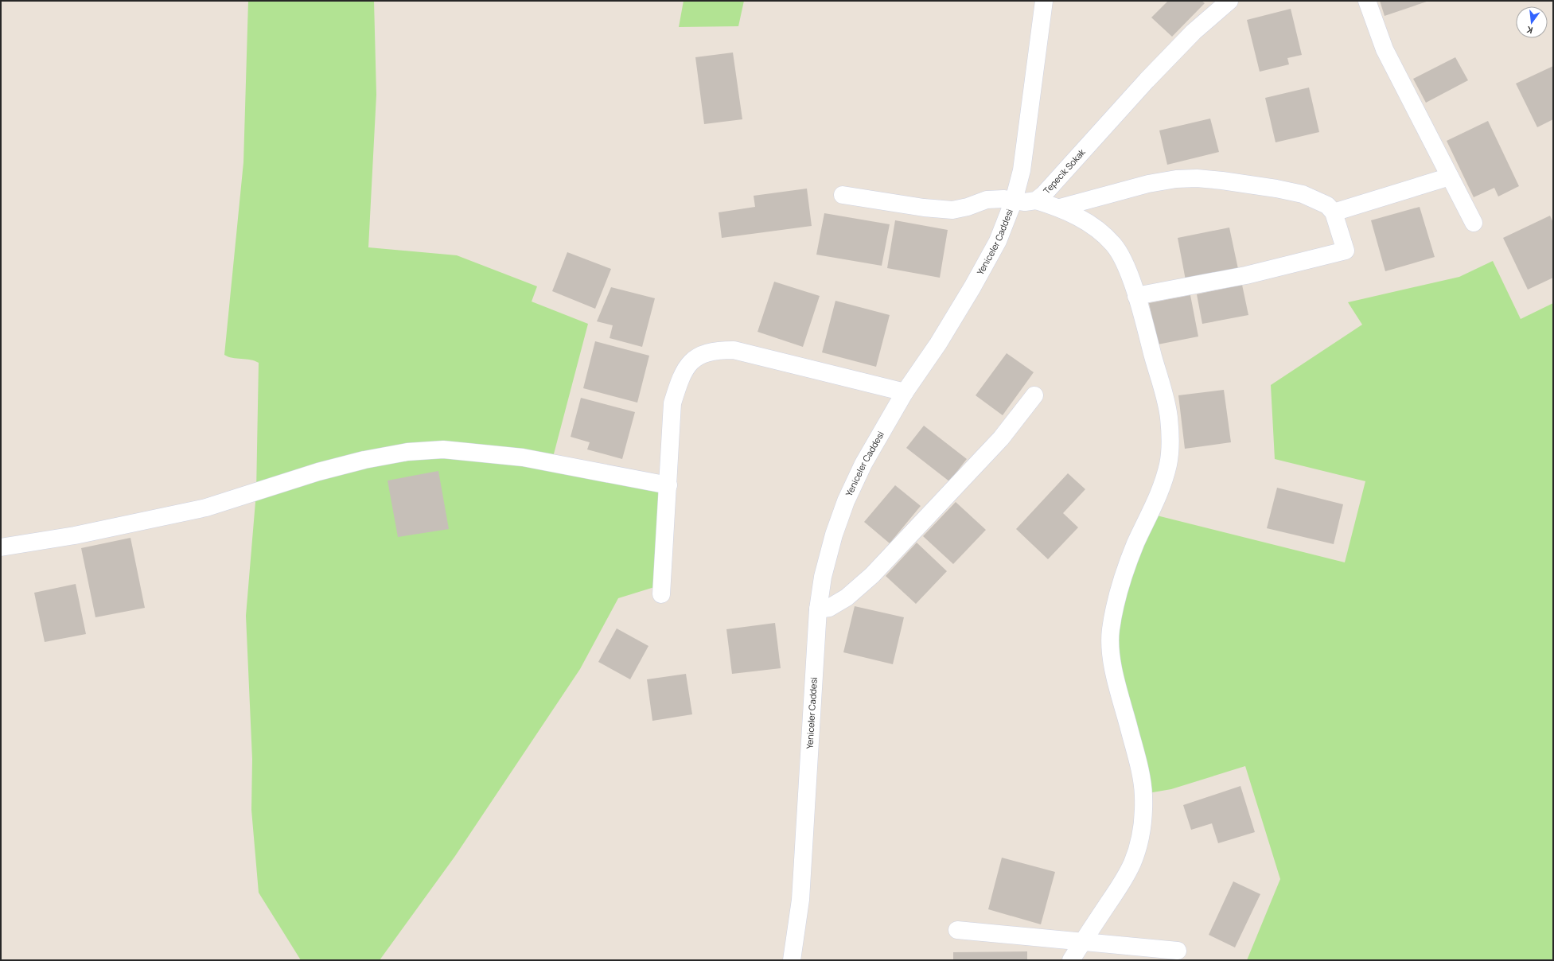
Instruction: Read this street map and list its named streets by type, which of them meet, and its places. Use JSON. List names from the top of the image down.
{
  "streets": {
    "street": ["Tepecik Sokak", "Yeniceler Caddesi"]
  },
  "crossings": [
    ["Tepecik Sokak", "Yeniceler Caddesi"]
  ],
  "north": "bottom"
}
